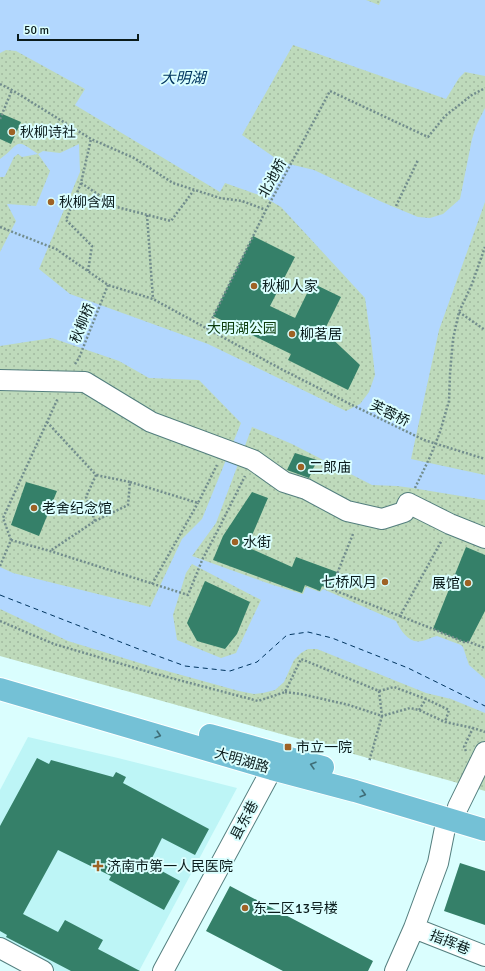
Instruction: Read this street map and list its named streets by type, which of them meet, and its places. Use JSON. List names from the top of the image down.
{
  "streets": {
    "main road": ["大明湖路"],
    "street": ["县东巷", "指挥巷"],
    "path": ["北池桥", "秋柳桥", "芙蓉桥"]
  },
  "crossings": [
    ["北池桥", "芙蓉桥"],
    ["秋柳桥", "芙蓉桥"],
    ["大明湖路", "县东巷"]
  ],
  "water": ["大明湖"],
  "parks": ["大明湖公园"],
  "places": {
    "other": [
      "秋柳诗社",
      "秋柳含烟",
      "秋柳人家",
      "柳茗居",
      "二郎庙",
      "老舍纪念馆",
      "水街",
      "七桥风月",
      "展馆",
      "东二区13号楼"
    ],
    "transit": ["市立一院"],
    "health": ["济南市第一人民医院"]
  },
  "scale_bar": "50 m"
}
